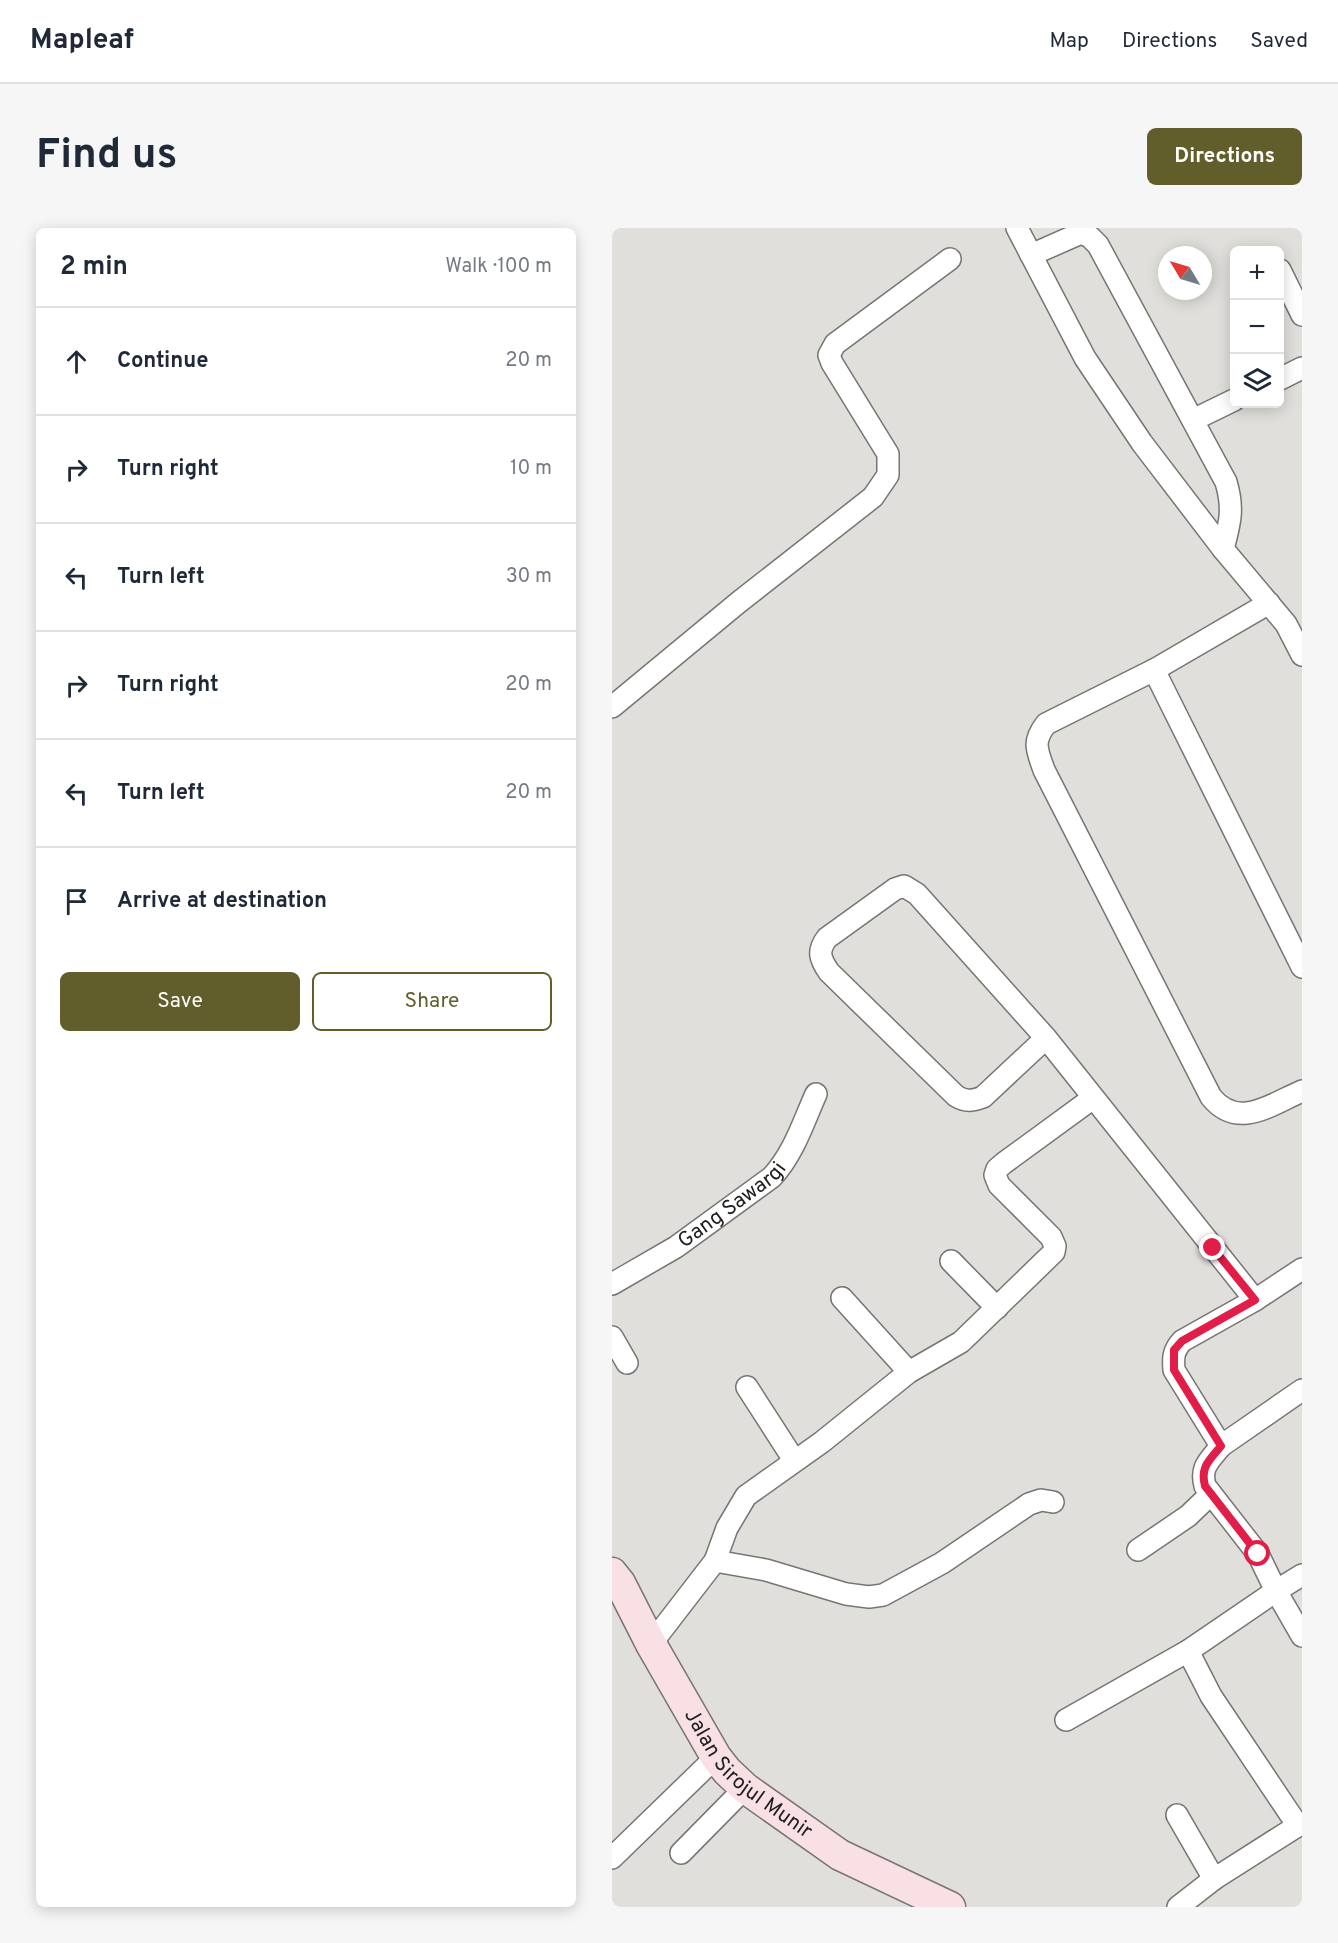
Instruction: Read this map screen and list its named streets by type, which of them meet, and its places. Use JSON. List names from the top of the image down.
{
  "streets": {
    "street": ["Gang Sawargi", "Jalan Sirojul Munir"]
  },
  "north": "top left",
  "page": {
    "header": "Mapleaf",
    "nav": ["Map", "Directions", "Saved"],
    "buttons": [
      "Directions",
      ["Save", "Share"]
    ],
    "title": "Find us",
    "heading": ["2 min", "Walk · 100 m"],
    "map_buttons": ["+", "−"],
    "list": [
      ["Continue", "20 m"],
      ["Turn right", "10 m"],
      ["Turn left", "30 m"],
      ["Turn right", "20 m"],
      ["Turn left", "20 m"],
      "Arrive at destination"
    ]
  }
}
